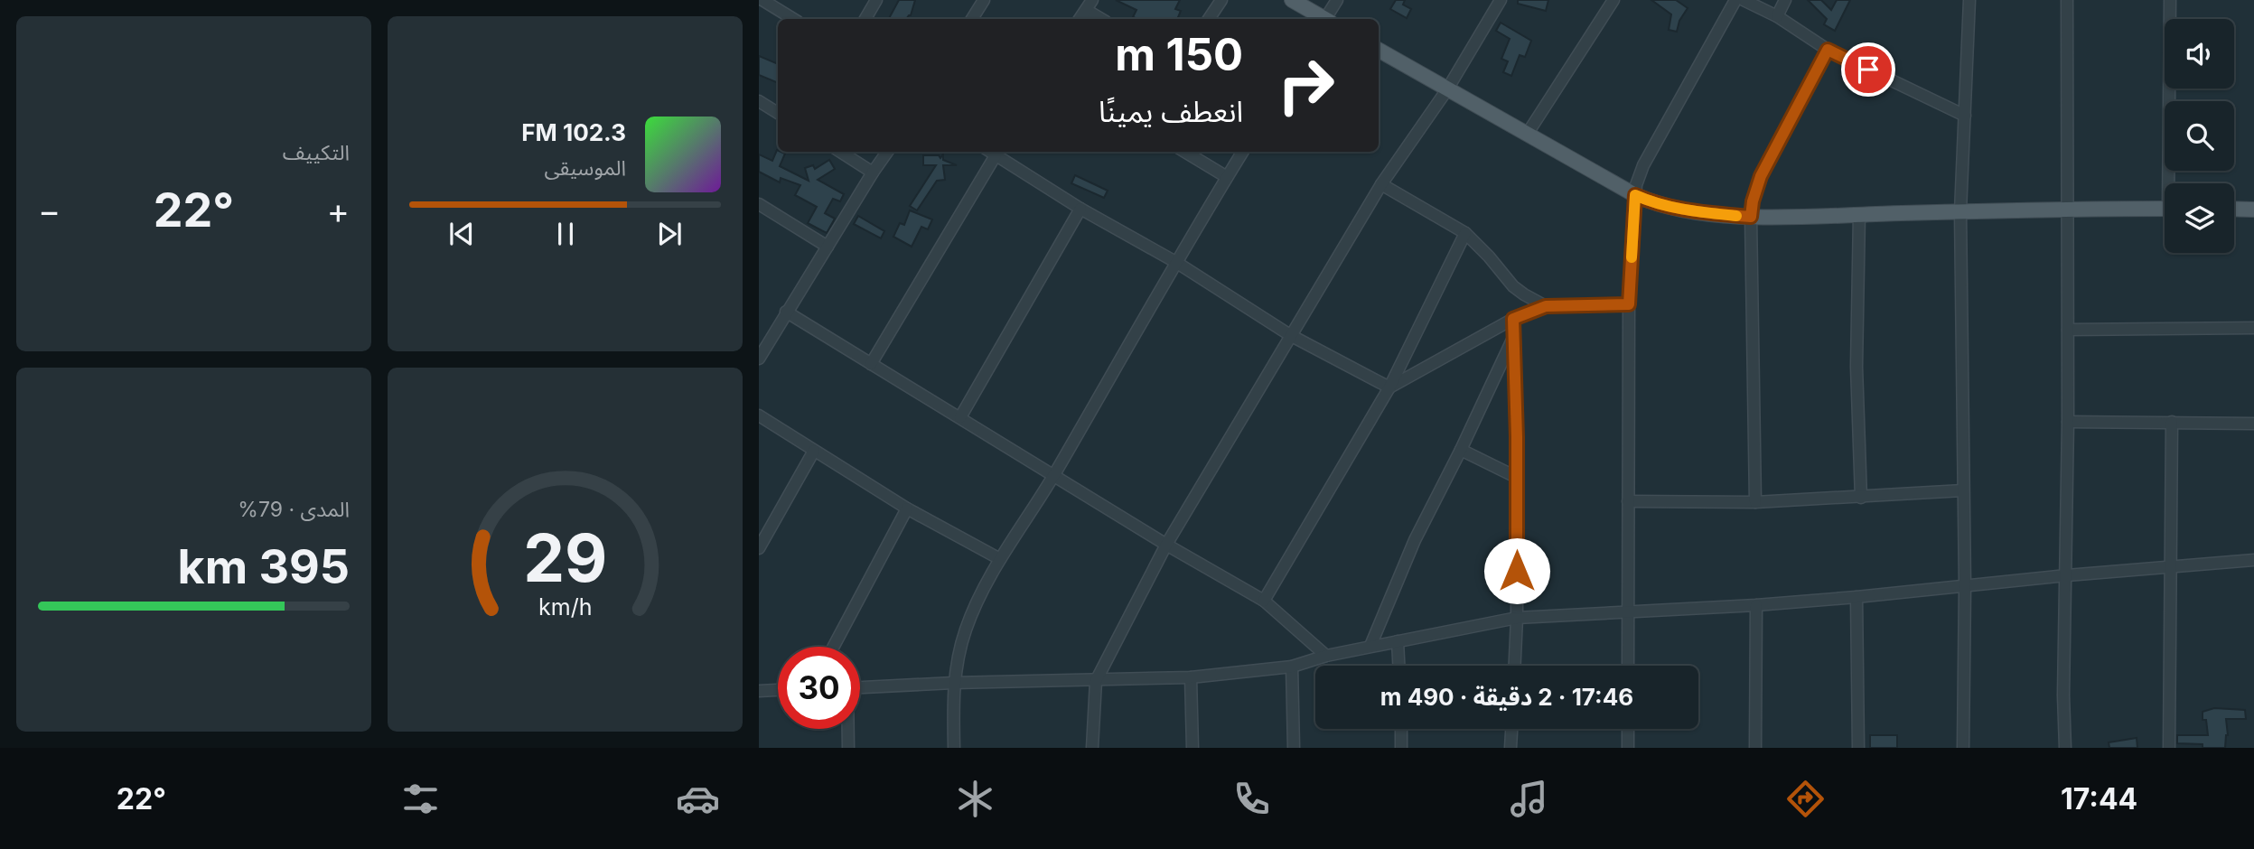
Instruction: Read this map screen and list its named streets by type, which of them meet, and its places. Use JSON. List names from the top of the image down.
{
  "page": {
    "tile": [
      "التكييف",
      ["المدى · 79%", "395 km"]
    ],
    "turn": ["150 m", "انعطف يمينًا"],
    "song": ["102.3 FM", "الموسيقى"],
    "heat": ["−", "22°", "+"],
    "limit": "30",
    "trip": "17:46 · 2 دقيقة · 490 m",
    "tabs": ["17:44", "22°"],
    "gauge": ["29", "km/h"]
  }
}
